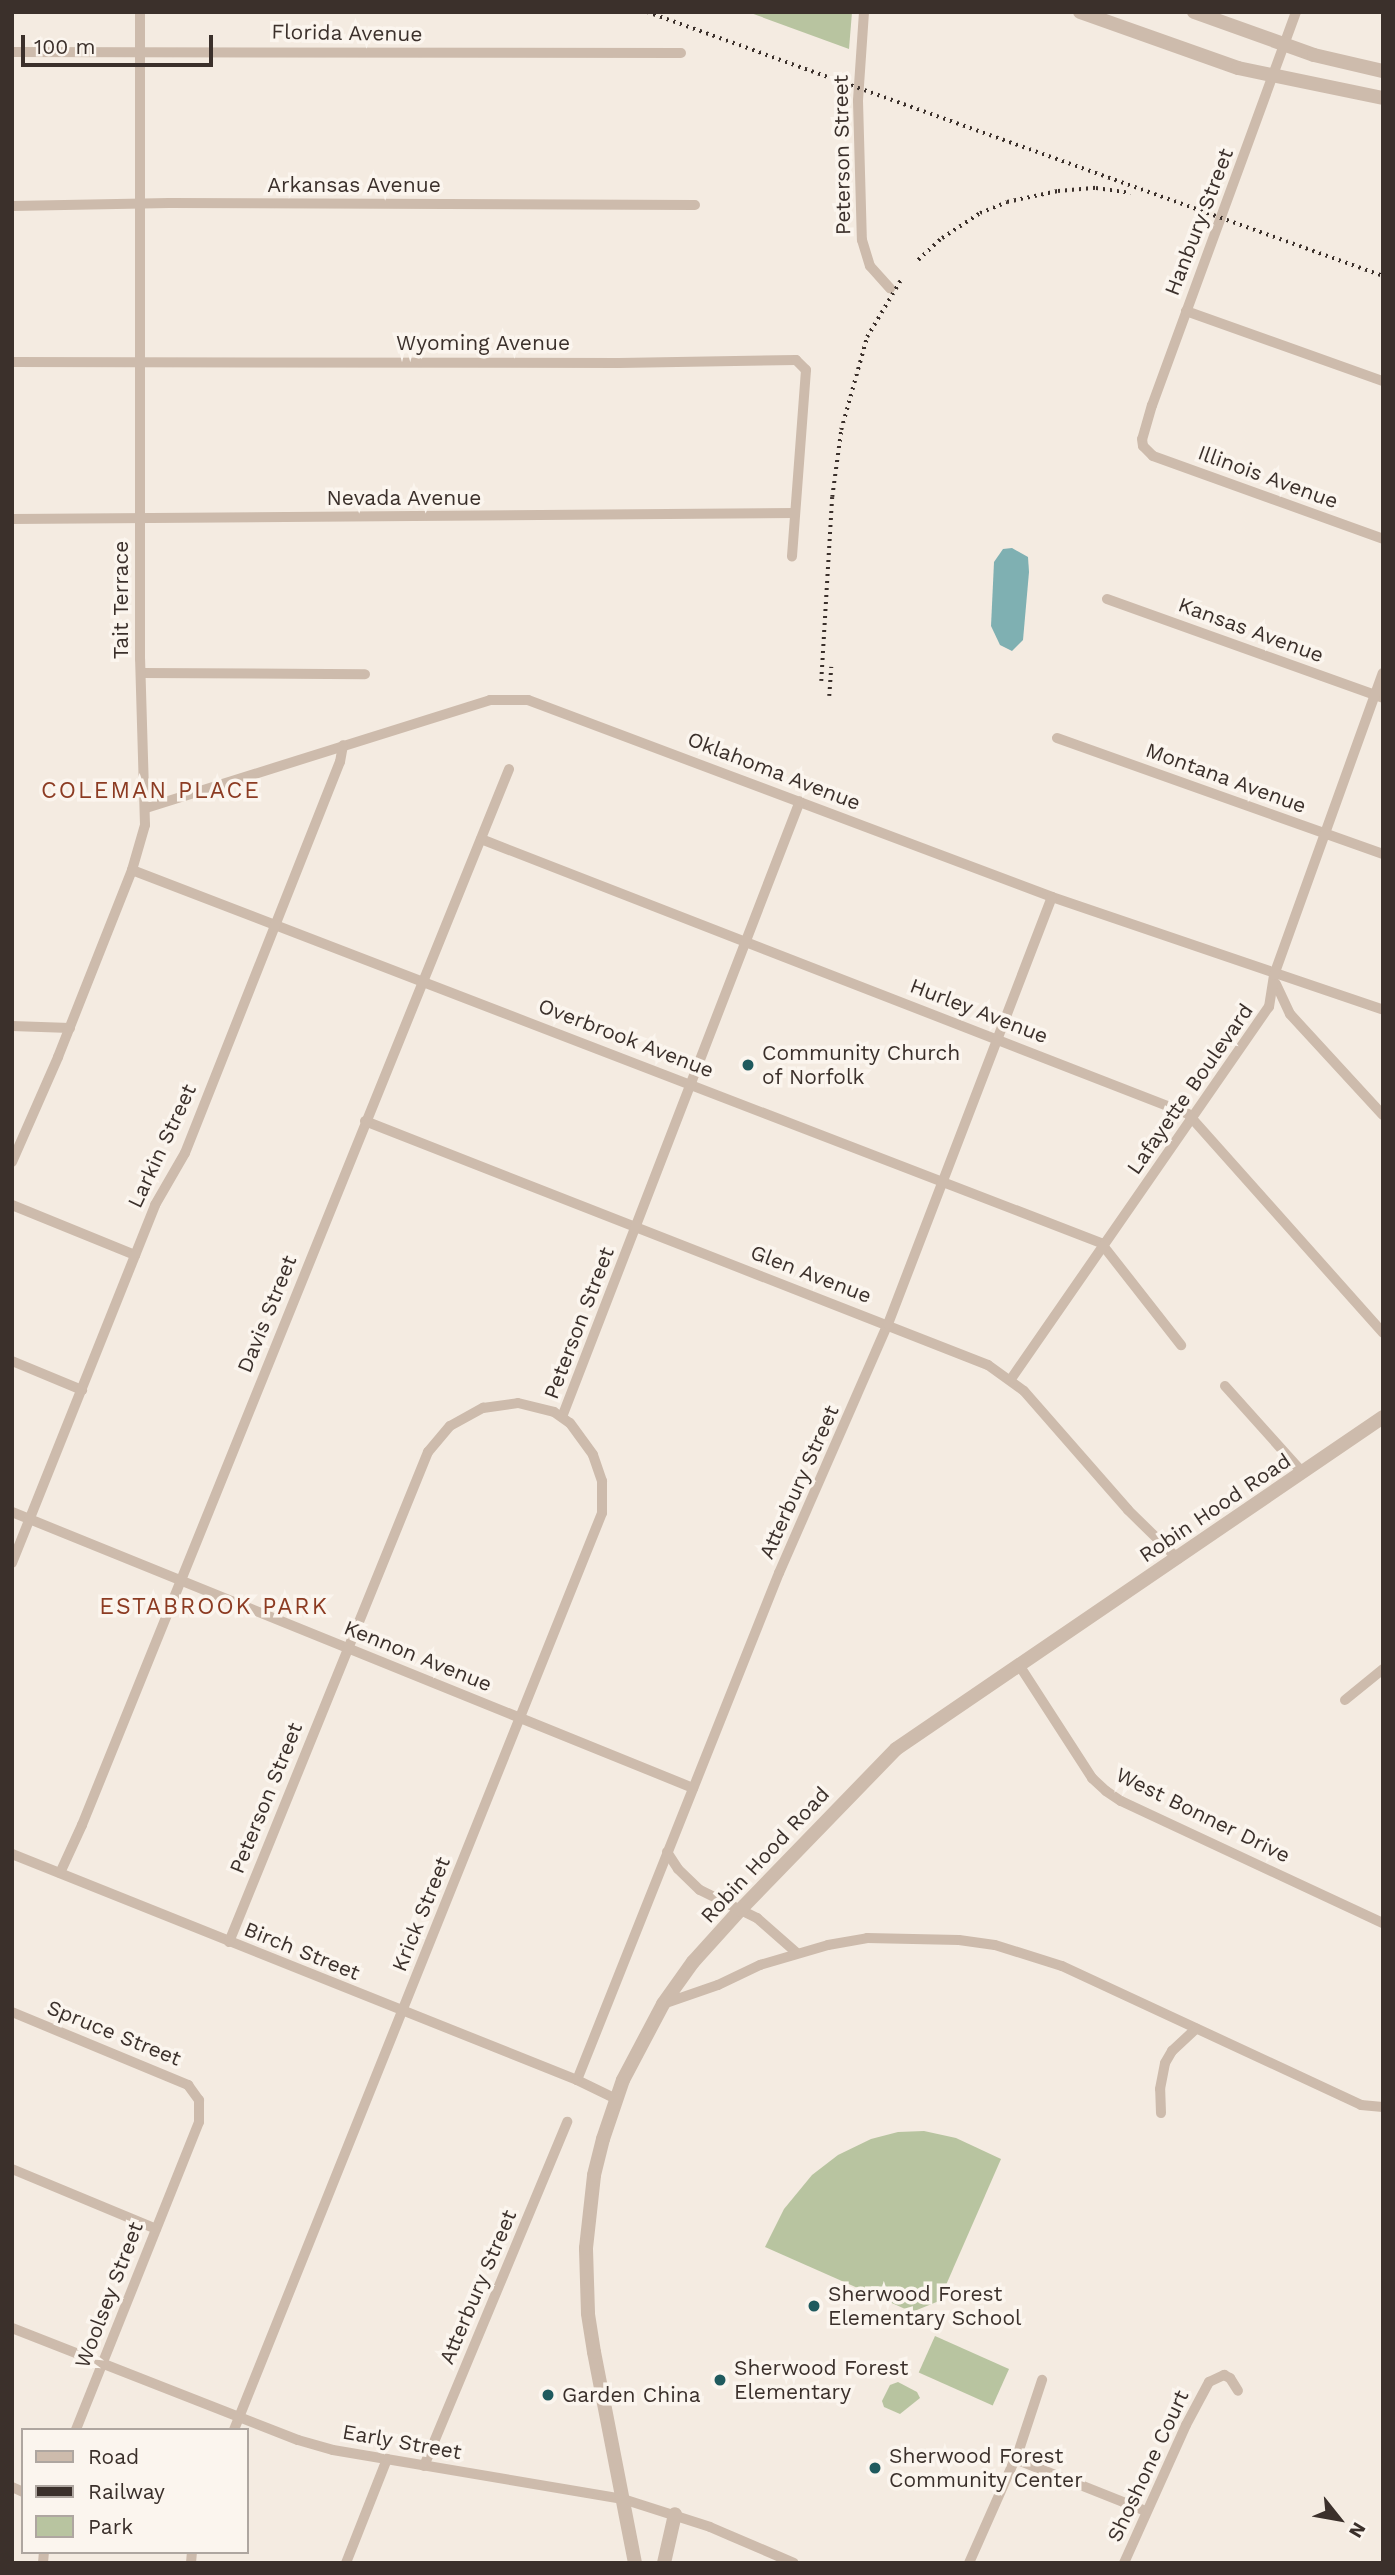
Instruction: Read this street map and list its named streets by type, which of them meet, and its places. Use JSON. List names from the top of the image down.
{
  "streets": {
    "street": [
      "Florida Avenue",
      "Peterson Street",
      "Arkansas Avenue",
      "Hanbury Street",
      "Wyoming Avenue",
      "Illinois Avenue",
      "Nevada Avenue",
      "Tait Terrace",
      "Kansas Avenue",
      "Oklahoma Avenue",
      "Montana Avenue",
      "Hurley Avenue",
      "Overbrook Avenue",
      "Lafayette Boulevard",
      "Larkin Street",
      "Glen Avenue",
      "Davis Street",
      "Atterbury Street",
      "Robin Hood Road",
      "Kennon Avenue",
      "West Bonner Drive",
      "Krick Street",
      "Birch Street",
      "Spruce Street",
      "Woolsey Street",
      "Early Street",
      "Shoshone Court"
    ]
  },
  "crossings": [
    ["Florida Avenue", "Tait Terrace"],
    ["Peterson Street", "Oklahoma Avenue"],
    ["Peterson Street", "Hurley Avenue"],
    ["Peterson Street", "Overbrook Avenue"],
    ["Peterson Street", "Glen Avenue"],
    ["Peterson Street", "Kennon Avenue"],
    ["Peterson Street", "Krick Street"],
    ["Peterson Street", "Birch Street"],
    ["Arkansas Avenue", "Tait Terrace"],
    ["Hanbury Street", "Illinois Avenue"],
    ["Wyoming Avenue", "Nevada Avenue"],
    ["Wyoming Avenue", "Tait Terrace"],
    ["Nevada Avenue", "Tait Terrace"],
    ["Tait Terrace", "Oklahoma Avenue"],
    ["Tait Terrace", "Overbrook Avenue"],
    ["Kansas Avenue", "Lafayette Boulevard"],
    ["Oklahoma Avenue", "Lafayette Boulevard"],
    ["Oklahoma Avenue", "Larkin Street"],
    ["Oklahoma Avenue", "Atterbury Street"],
    ["Montana Avenue", "Lafayette Boulevard"],
    ["Hurley Avenue", "Lafayette Boulevard"],
    ["Hurley Avenue", "Davis Street"],
    ["Hurley Avenue", "Atterbury Street"],
    ["Overbrook Avenue", "Lafayette Boulevard"],
    ["Overbrook Avenue", "Larkin Street"],
    ["Overbrook Avenue", "Davis Street"],
    ["Overbrook Avenue", "Atterbury Street"],
    ["Lafayette Boulevard", "Glen Avenue"],
    ["Larkin Street", "Kennon Avenue"],
    ["Glen Avenue", "Davis Street"],
    ["Glen Avenue", "Atterbury Street"],
    ["Glen Avenue", "Robin Hood Road"],
    ["Davis Street", "Kennon Avenue"],
    ["Davis Street", "Birch Street"],
    ["Atterbury Street", "Kennon Avenue"],
    ["Atterbury Street", "Birch Street"],
    ["Atterbury Street", "Early Street"],
    ["Robin Hood Road", "West Bonner Drive"],
    ["Robin Hood Road", "Birch Street"],
    ["Robin Hood Road", "Early Street"],
    ["Kennon Avenue", "Krick Street"],
    ["Krick Street", "Birch Street"],
    ["Krick Street", "Early Street"],
    ["Spruce Street", "Woolsey Street"],
    ["Woolsey Street", "Early Street"]
  ],
  "districts": ["COLEMAN PLACE", "ESTABROOK PARK"],
  "places": [
    "Community Church of Norfolk",
    "Sherwood Forest Elementary School",
    "Sherwood Forest Elementary",
    "Garden China",
    "Sherwood Forest Community Center"
  ],
  "legend": ["Road", "Railway", "Park"],
  "scale_bar": "100 m",
  "north": "bottom right"
}
